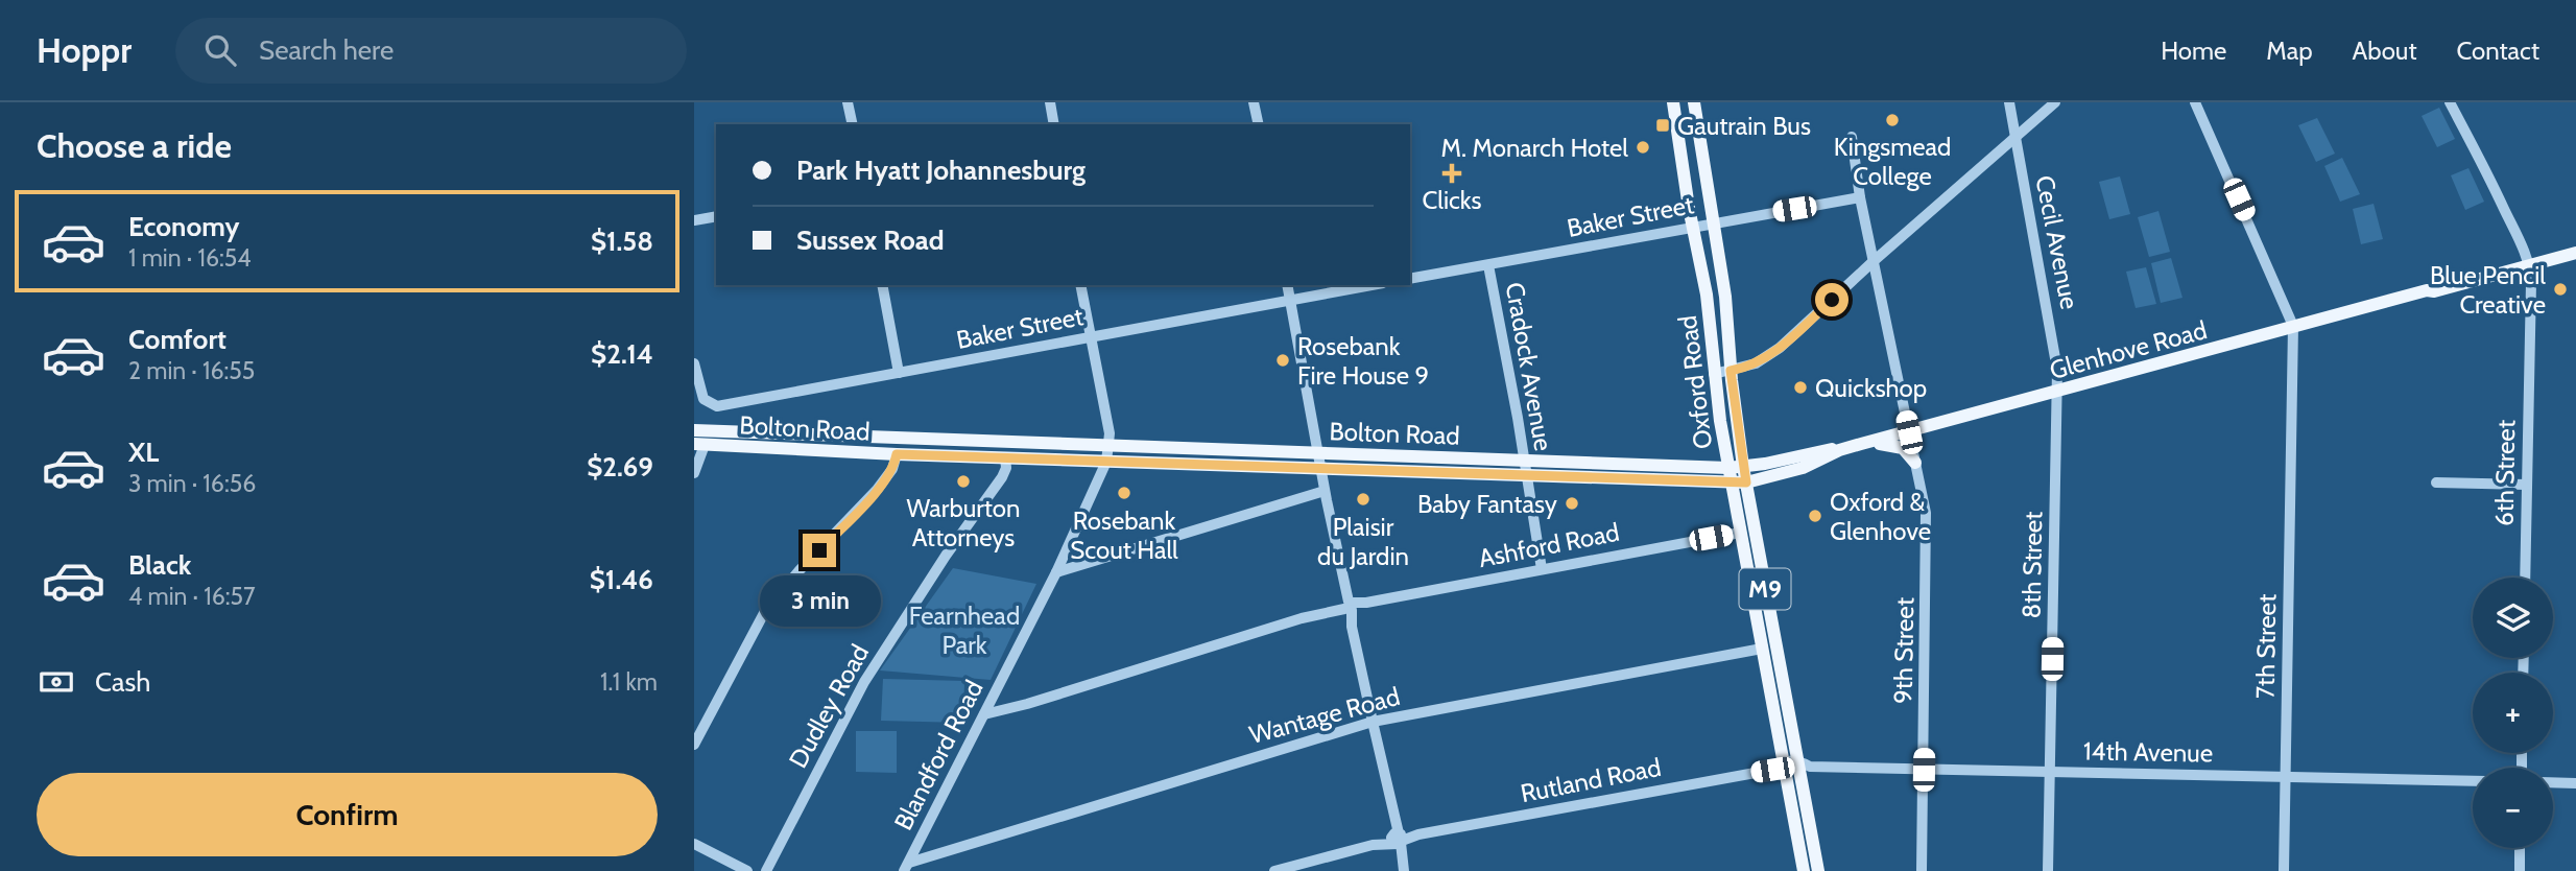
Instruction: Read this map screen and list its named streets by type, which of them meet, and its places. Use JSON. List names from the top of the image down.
{
  "streets": {
    "main road": [
      "Glenhove Road",
      "Oxford Road",
      "Bolton Road",
      "M9"
    ],
    "street": [
      "Baker Street",
      "Cecil Avenue",
      "Cradock Avenue",
      "6th Street",
      "Ashford Road",
      "8th Street",
      "7th Street",
      "9th Street",
      "Dudley Road",
      "Wantage Road",
      "14th Avenue",
      "Blandford Road",
      "Rutland Road"
    ]
  },
  "crossings": [
    ["Baker Street", "Cradock Avenue"],
    ["Baker Street", "Oxford Road"],
    ["Baker Street", "9th Street"],
    ["Cecil Avenue", "Glenhove Road"],
    ["Cecil Avenue", "8th Street"],
    ["Glenhove Road", "Oxford Road"],
    ["Glenhove Road", "Bolton Road"],
    ["Glenhove Road", "6th Street"],
    ["Glenhove Road", "8th Street"],
    ["Glenhove Road", "7th Street"],
    ["Glenhove Road", "9th Street"],
    ["Cradock Avenue", "Bolton Road"],
    ["Cradock Avenue", "Ashford Road"],
    ["Oxford Road", "Bolton Road"],
    ["Oxford Road", "Ashford Road"],
    ["Oxford Road", "Wantage Road"],
    ["Oxford Road", "14th Avenue"],
    ["Oxford Road", "Rutland Road"],
    ["Bolton Road", "Dudley Road"],
    ["Bolton Road", "Blandford Road"],
    ["Ashford Road", "Blandford Road"],
    ["8th Street", "14th Avenue"],
    ["7th Street", "14th Avenue"],
    ["9th Street", "14th Avenue"],
    ["Wantage Road", "Blandford Road"],
    ["14th Avenue", "Rutland Road"]
  ],
  "parks": ["Fearnhead Park"],
  "places": {
    "other": [
      "Kingsmead College",
      "M. Monarch Hotel",
      "Blue Pencil Creative",
      "Rosebank Fire House 9",
      "Quickshop",
      "Warburton Attorneys",
      "Rosebank Scout Hall",
      "Plaisir du Jardin",
      "Baby Fantasy",
      "Oxford & Glenhove"
    ],
    "transit": ["Gautrain Bus"],
    "health": ["Clicks"]
  },
  "page": {
    "header": "Hoppr",
    "search": "Search here",
    "nav": [
      "Home",
      "Map",
      "About",
      "Contact"
    ],
    "heading": "Choose a ride",
    "banner": ["Park Hyatt Johannesburg", "Sussex Road"],
    "list": [
      {
        "name": "Economy",
        "note": "1 min · 16:54",
        "value": "$1.58"
      },
      {
        "name": "Comfort",
        "note": "2 min · 16:55",
        "value": "$2.14"
      },
      {
        "name": "XL",
        "note": "3 min · 16:56",
        "value": "$2.69"
      },
      {
        "name": "Black",
        "note": "4 min · 16:57",
        "value": "$1.46"
      }
    ],
    "bubble": "3 min",
    "map_buttons": ["+", "−"],
    "pay": ["Cash", "1.1 km"],
    "buttons": "Confirm"
  }
}
